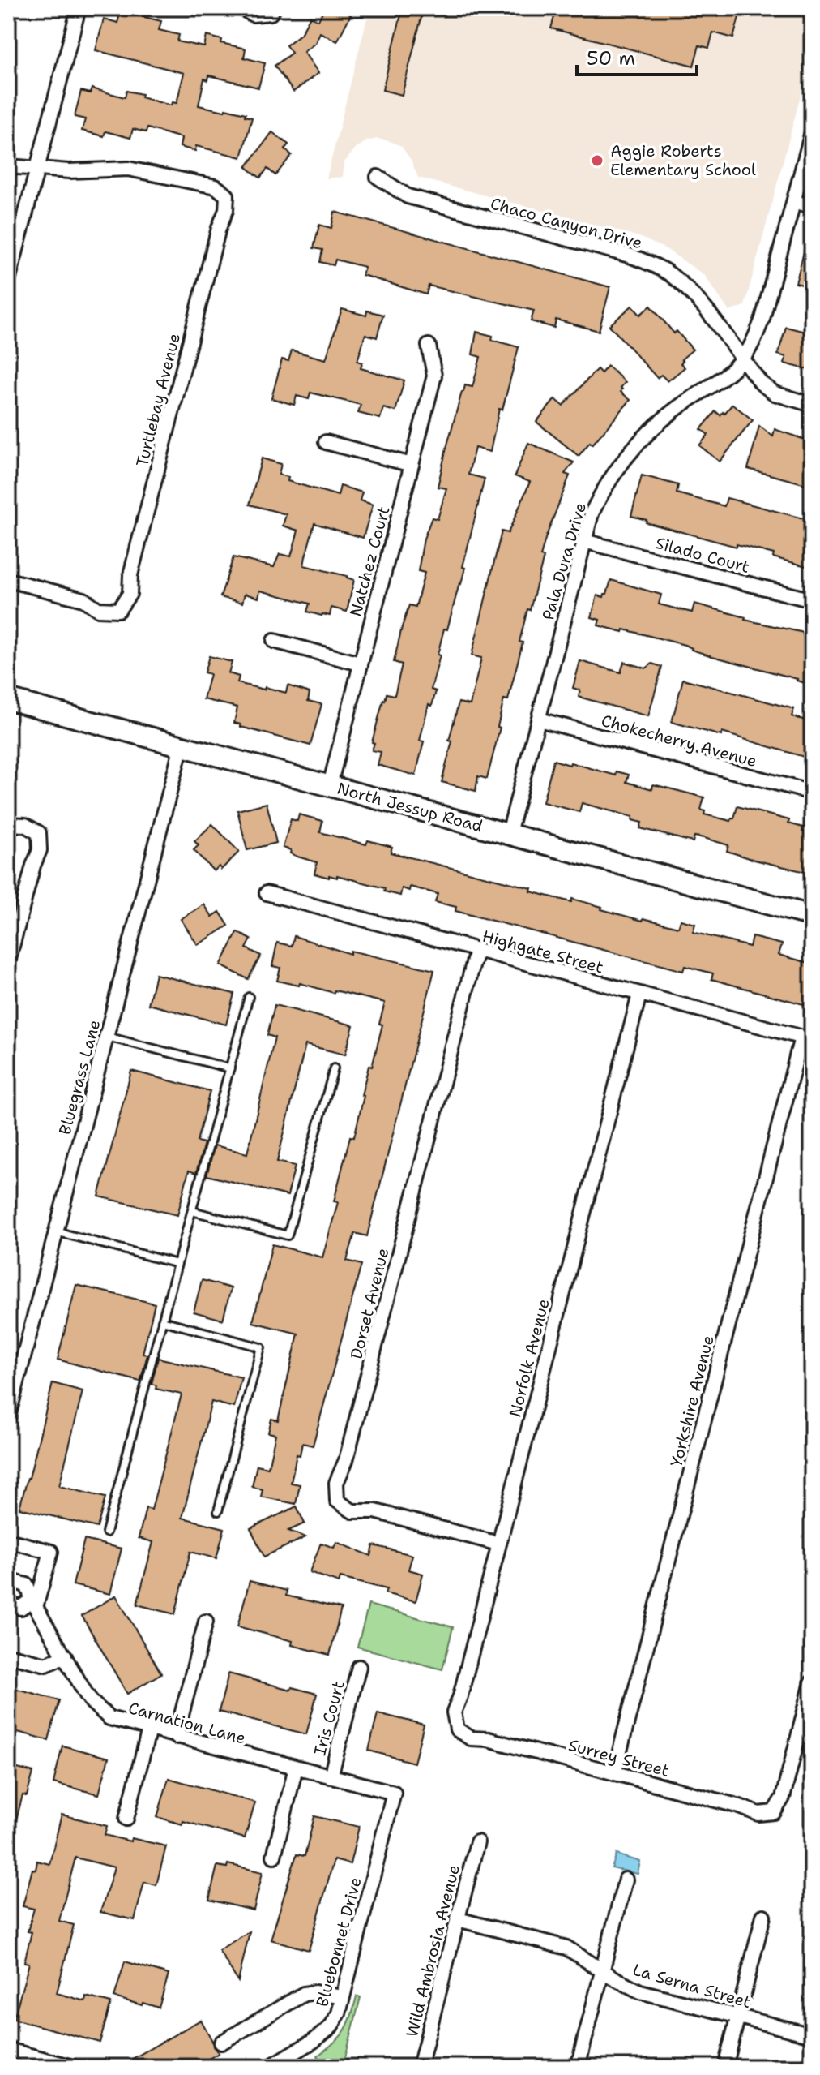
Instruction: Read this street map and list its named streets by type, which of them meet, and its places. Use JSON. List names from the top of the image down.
{
  "streets": {
    "street": [
      "Chaco Canyon Drive",
      "Turtlebay Avenue",
      "Silado Court",
      "Natchez Court",
      "Pala Dura Drive",
      "Chokecherry Avenue",
      "North Jessup Road",
      "Highgate Street",
      "Bluegrass Lane",
      "Dorset Avenue",
      "Norfolk Avenue",
      "Yorkshire Avenue",
      "Iris Court",
      "Carnation Lane",
      "Surrey Street",
      "Bluebonnet Drive",
      "Wild Ambrosia Avenue",
      "La Serna Street"
    ]
  },
  "crossings": [
    ["Chaco Canyon Drive", "Pala Dura Drive"],
    ["Silado Court", "Pala Dura Drive"],
    ["Natchez Court", "North Jessup Road"],
    ["Pala Dura Drive", "Chokecherry Avenue"],
    ["Pala Dura Drive", "North Jessup Road"],
    ["North Jessup Road", "Bluegrass Lane"],
    ["Highgate Street", "Dorset Avenue"],
    ["Highgate Street", "Norfolk Avenue"],
    ["Highgate Street", "Yorkshire Avenue"],
    ["Dorset Avenue", "Norfolk Avenue"],
    ["Norfolk Avenue", "Surrey Street"],
    ["Yorkshire Avenue", "Surrey Street"],
    ["Iris Court", "Carnation Lane"],
    ["Carnation Lane", "Bluebonnet Drive"],
    ["Wild Ambrosia Avenue", "La Serna Street"]
  ],
  "places": ["Aggie Roberts Elementary School"],
  "scale_bar": "50 m"
}
